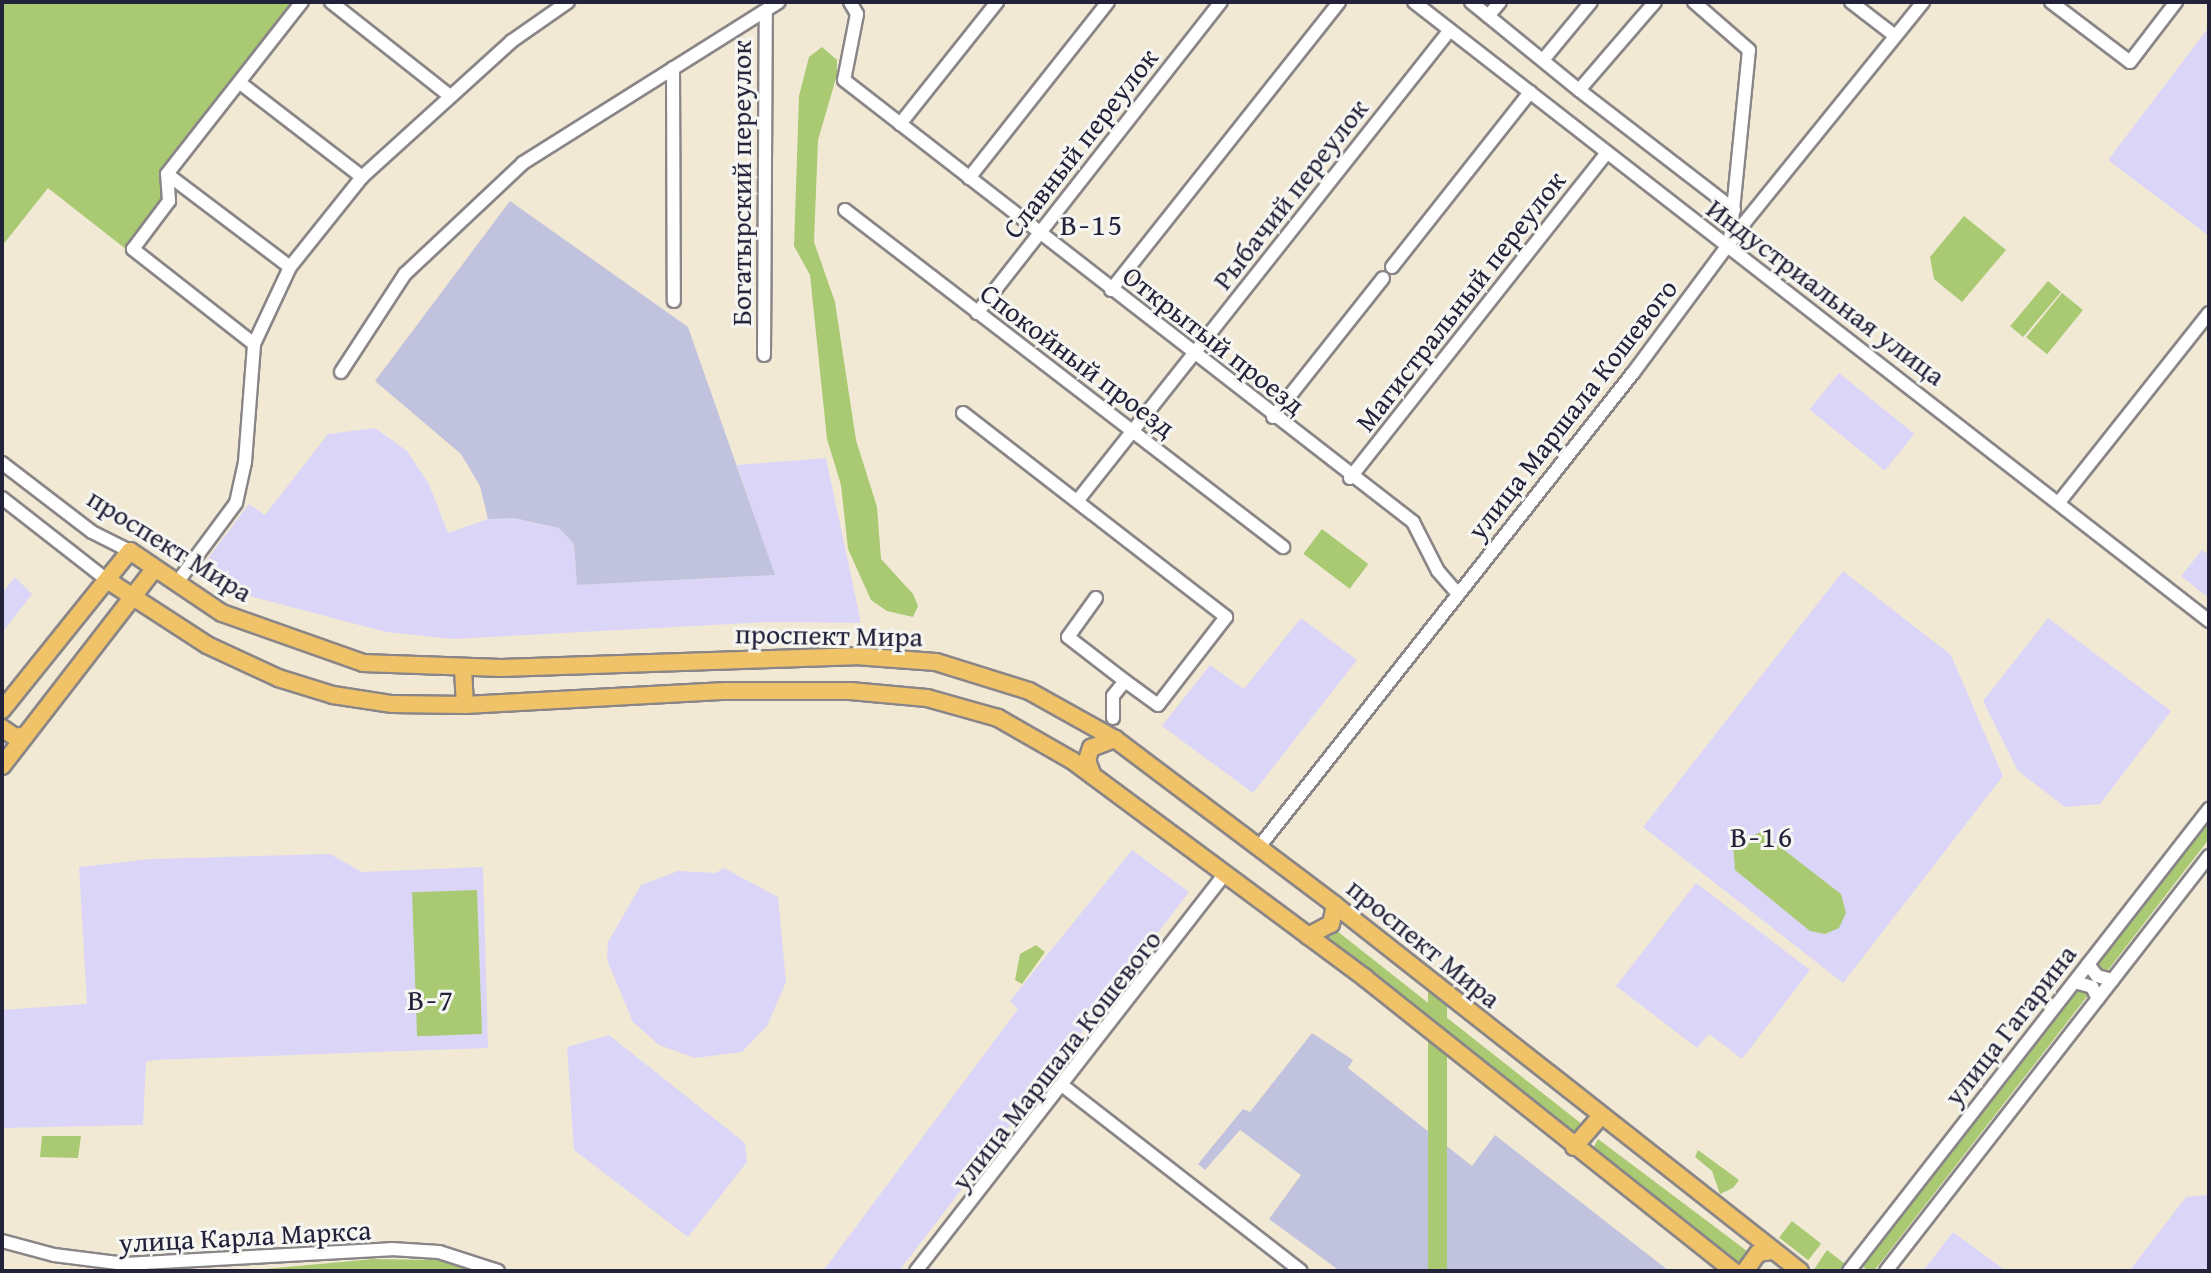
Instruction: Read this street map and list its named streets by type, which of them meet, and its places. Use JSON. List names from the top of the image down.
{
  "streets": {
    "main road": ["проспект Мира"],
    "street": [
      "Славный переулок",
      "Богатырский переулок",
      "Рыбачий переулок",
      "Индустриальная улица",
      "Магистральный переулок",
      "Открытый проезд",
      "Спокойный проезд",
      "улица Маршала Кошевого",
      "улица Гагарина",
      "улица Карла Маркса"
    ]
  },
  "crossings": [
    ["Славный переулок", "Открытый проезд"],
    ["Славный переулок", "Спокойный проезд"],
    ["Рыбачий переулок", "Индустриальная улица"],
    ["Рыбачий переулок", "Открытый проезд"],
    ["Рыбачий переулок", "Спокойный проезд"],
    ["Индустриальная улица", "Магистральный переулок"],
    ["Индустриальная улица", "улица Маршала Кошевого"],
    ["Магистральный переулок", "Открытый проезд"],
    ["Открытый проезд", "улица Маршала Кошевого"],
    ["улица Маршала Кошевого", "проспект Мира"]
  ],
  "districts": ["В-15", "В-16", "В-7"]
}
